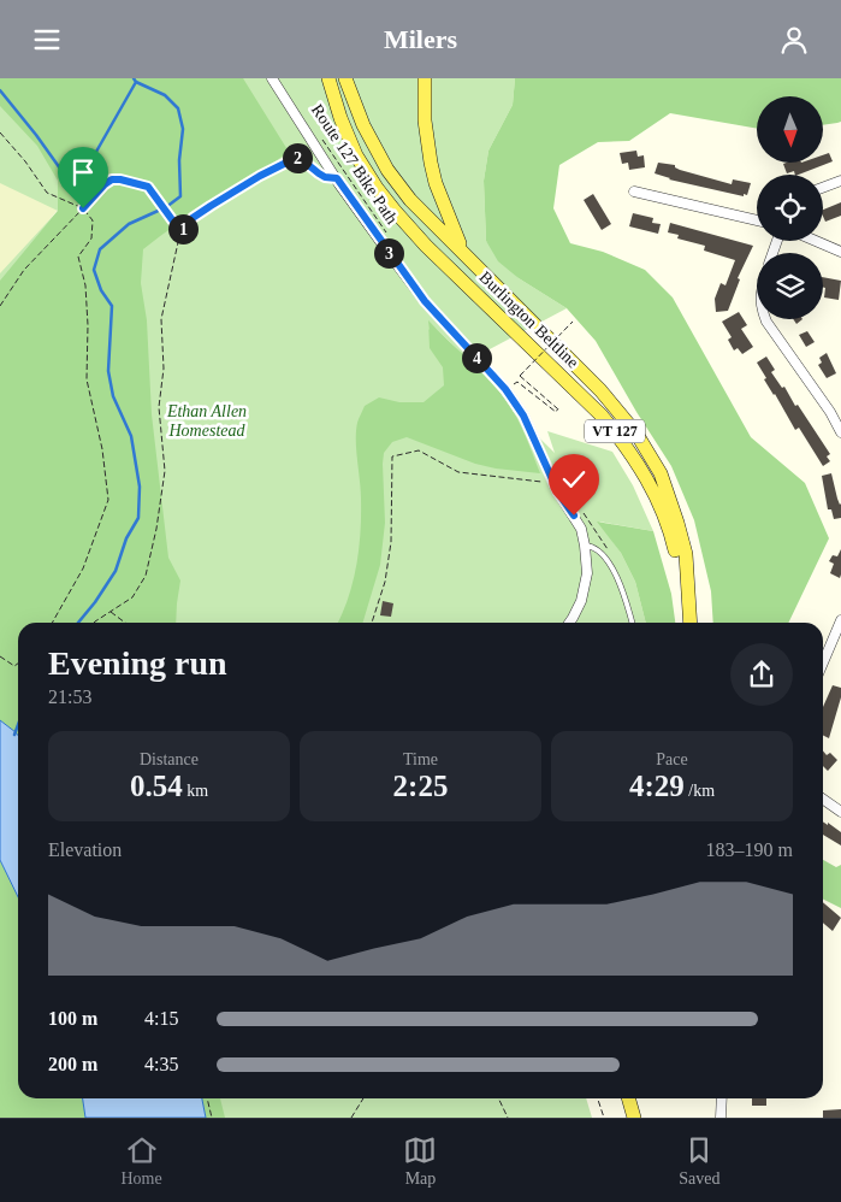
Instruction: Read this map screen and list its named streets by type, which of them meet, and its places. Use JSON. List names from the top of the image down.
{
  "streets": {
    "main road": ["Burlington Beltline", "VT 127"],
    "path": ["Route 127 Bike Path"]
  },
  "parks": ["Ethan Allen Homestead"],
  "north": "bottom",
  "page": {
    "header": "Milers",
    "pins": [
      "2",
      "1",
      "3",
      "4"
    ],
    "heading": ["Evening run", "21:53"],
    "stats": [
      ["Distance", "0.54 km"],
      ["Time", "2:25"],
      ["Pace", "4:29 /km"]
    ],
    "chart": ["Elevation", "183–190 m"],
    "list": [
      {
        "name": "100 m",
        "note": "4:15"
      },
      {
        "name": "200 m",
        "note": "4:35"
      }
    ],
    "tabs": ["Home", "Map", "Saved"]
  }
}
